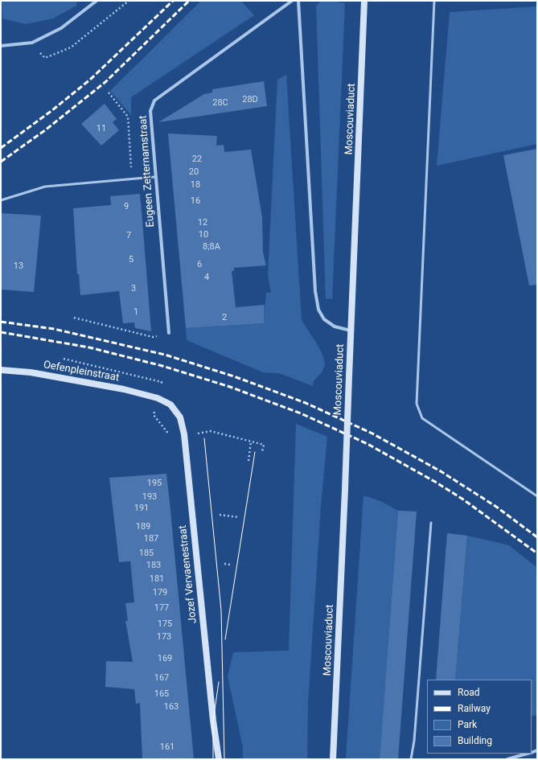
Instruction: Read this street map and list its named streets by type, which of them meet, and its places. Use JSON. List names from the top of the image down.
{
  "streets": {
    "street": [
      "Moscouviaduct",
      "Eugeen Zetternamstraat",
      "Oefenpleinstraat",
      "Jozef Vervaenestraat"
    ]
  },
  "crossings": [
    ["Oefenpleinstraat", "Jozef Vervaenestraat"]
  ],
  "house_numbers": [
    "28D",
    "28C",
    "11",
    "22",
    "20",
    "18",
    "16",
    "9",
    "12",
    "10",
    "7",
    "8;8A",
    "5",
    "6",
    "13",
    "4",
    "3",
    "1",
    "2",
    "195",
    "193",
    "191",
    "189",
    "187",
    "185",
    "183",
    "181",
    "179",
    "177",
    "175",
    "173",
    "169",
    "167",
    "165",
    "163",
    "161"
  ],
  "legend": [
    "Road",
    "Railway",
    "Park",
    "Building"
  ]
}
